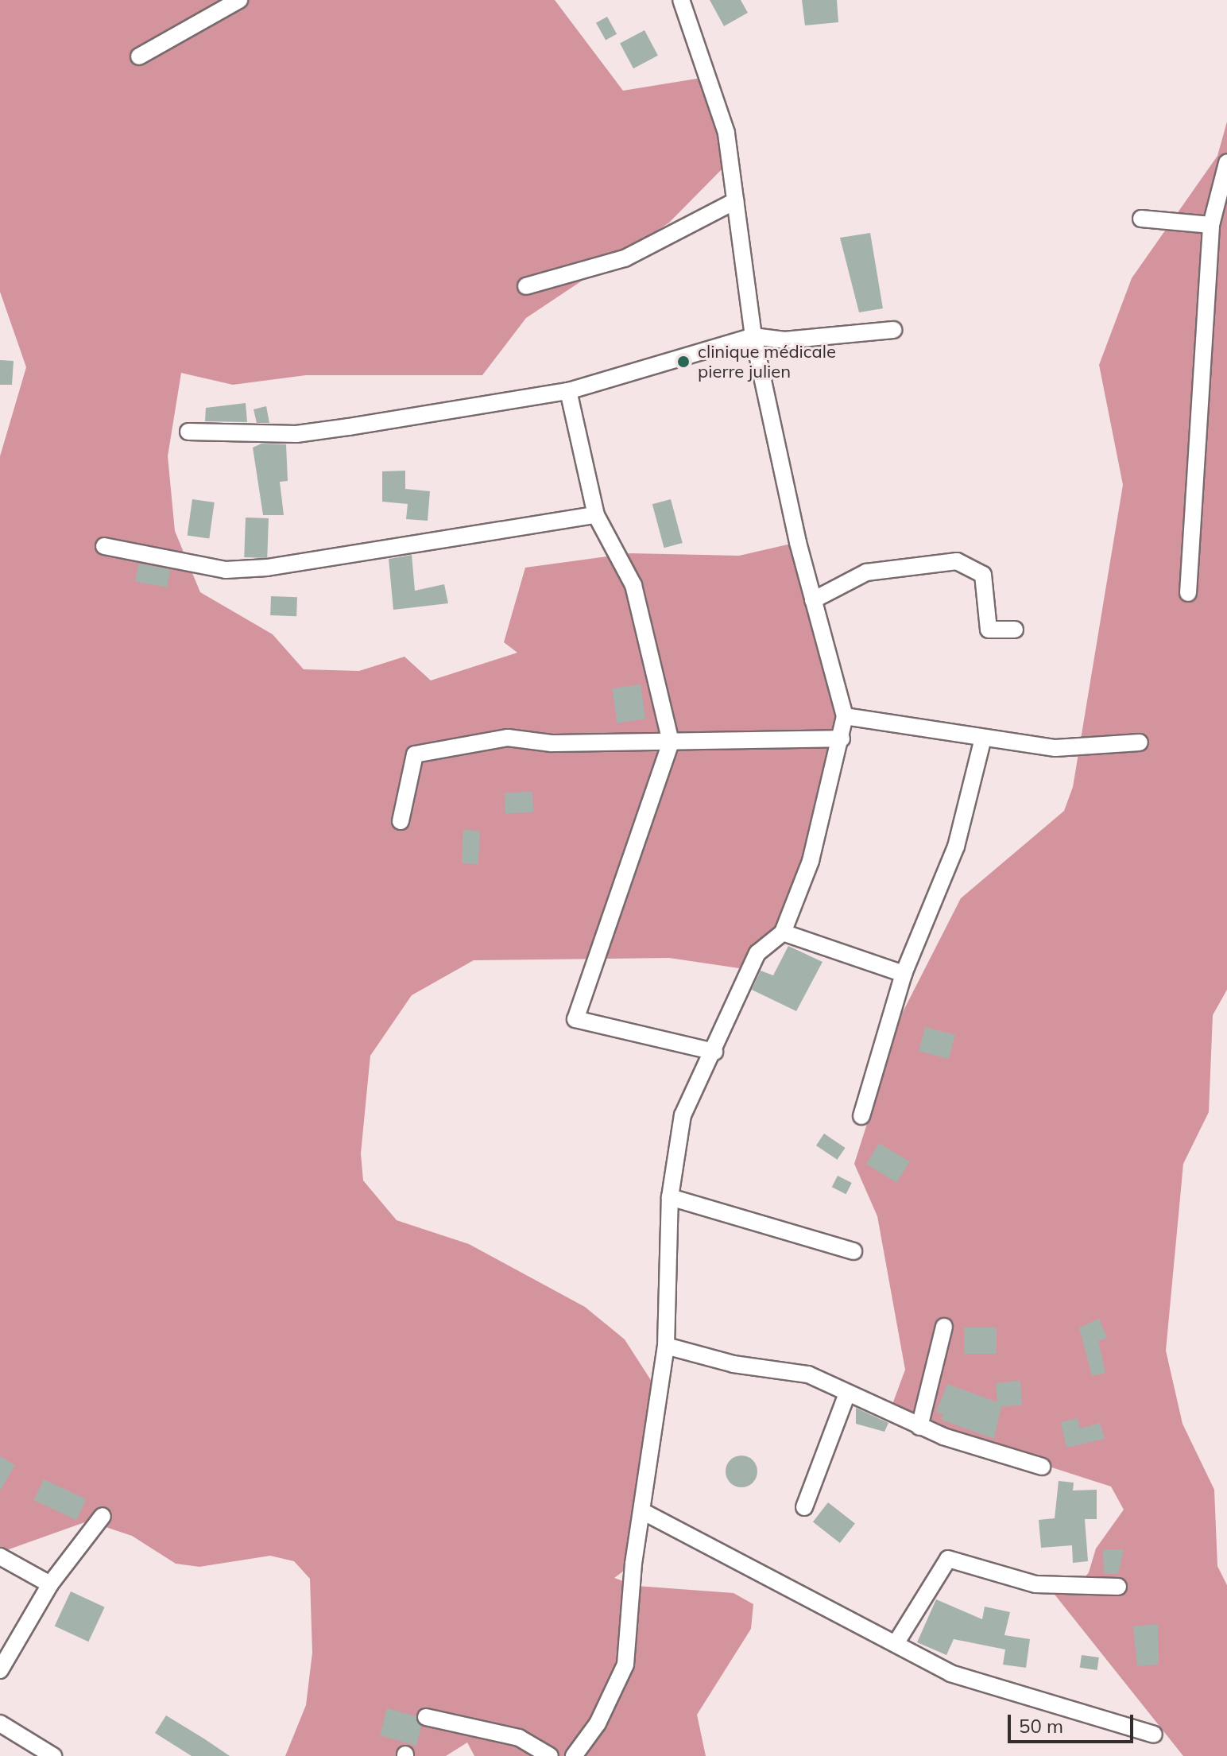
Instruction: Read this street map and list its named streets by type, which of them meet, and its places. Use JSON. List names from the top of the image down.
{
  "places": ["clinique médicale pierre julien"],
  "scale_bar": "50 m"
}
